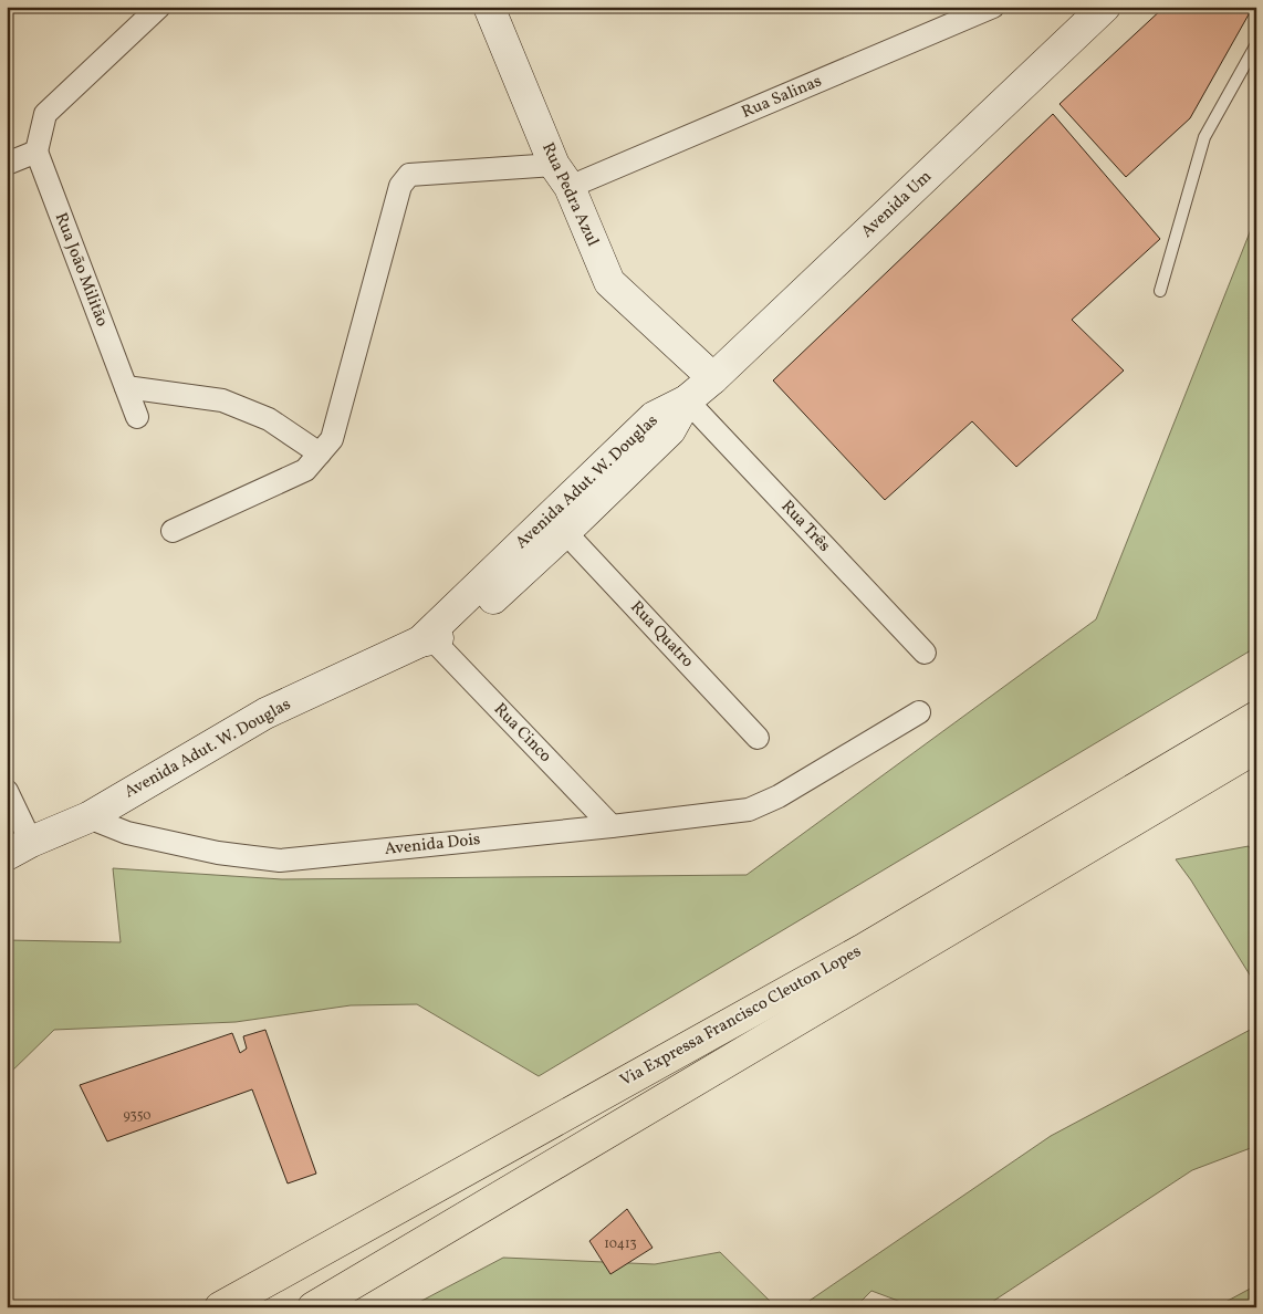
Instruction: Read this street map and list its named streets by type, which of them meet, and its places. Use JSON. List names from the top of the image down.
{
  "streets": {
    "highway": ["Via Expressa Francisco Cleuton Lopes"],
    "street": [
      "Rua Salinas",
      "Rua Pedra Azul",
      "Avenida Um",
      "Rua João Militão",
      "Avenida Adut. W. Douglas",
      "Rua Três",
      "Rua Quatro",
      "Rua Cinco",
      "Avenida Dois"
    ]
  },
  "crossings": [
    ["Rua Salinas", "Rua Pedra Azul"],
    ["Rua Pedra Azul", "Avenida Um"],
    ["Avenida Um", "Avenida Adut. W. Douglas"],
    ["Avenida Um", "Rua Três"],
    ["Avenida Adut. W. Douglas", "Rua Três"],
    ["Avenida Adut. W. Douglas", "Rua Quatro"],
    ["Avenida Adut. W. Douglas", "Rua Cinco"],
    ["Avenida Adut. W. Douglas", "Avenida Dois"],
    ["Rua Cinco", "Avenida Dois"]
  ],
  "house_numbers": ["9350", "10413"]
}
